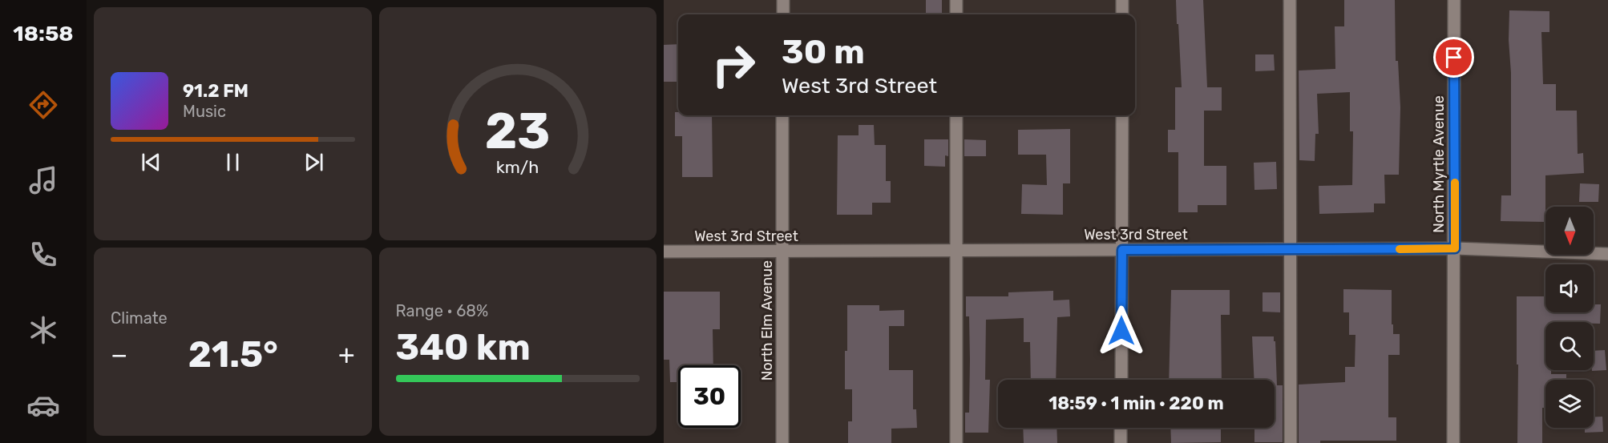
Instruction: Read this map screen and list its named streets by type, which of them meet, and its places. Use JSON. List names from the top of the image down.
{
  "streets": {
    "street": ["North Myrtle Avenue", "West 3rd Street", "North Elm Avenue"]
  },
  "crossings": [
    ["North Myrtle Avenue", "West 3rd Street"],
    ["West 3rd Street", "North Elm Avenue"]
  ],
  "north": "bottom",
  "page": {
    "tabs": "18:58",
    "turn": ["30 m", "West 3rd Street"],
    "song": ["91.2 FM", "Music"],
    "tile": [
      "Climate",
      ["Range · 68%", "340 km"]
    ],
    "heat": ["−", "21.5°", "+"],
    "limit": "30",
    "trip": "18:59 · 1 min · 220 m",
    "gauge": ["23", "km/h"]
  }
}
